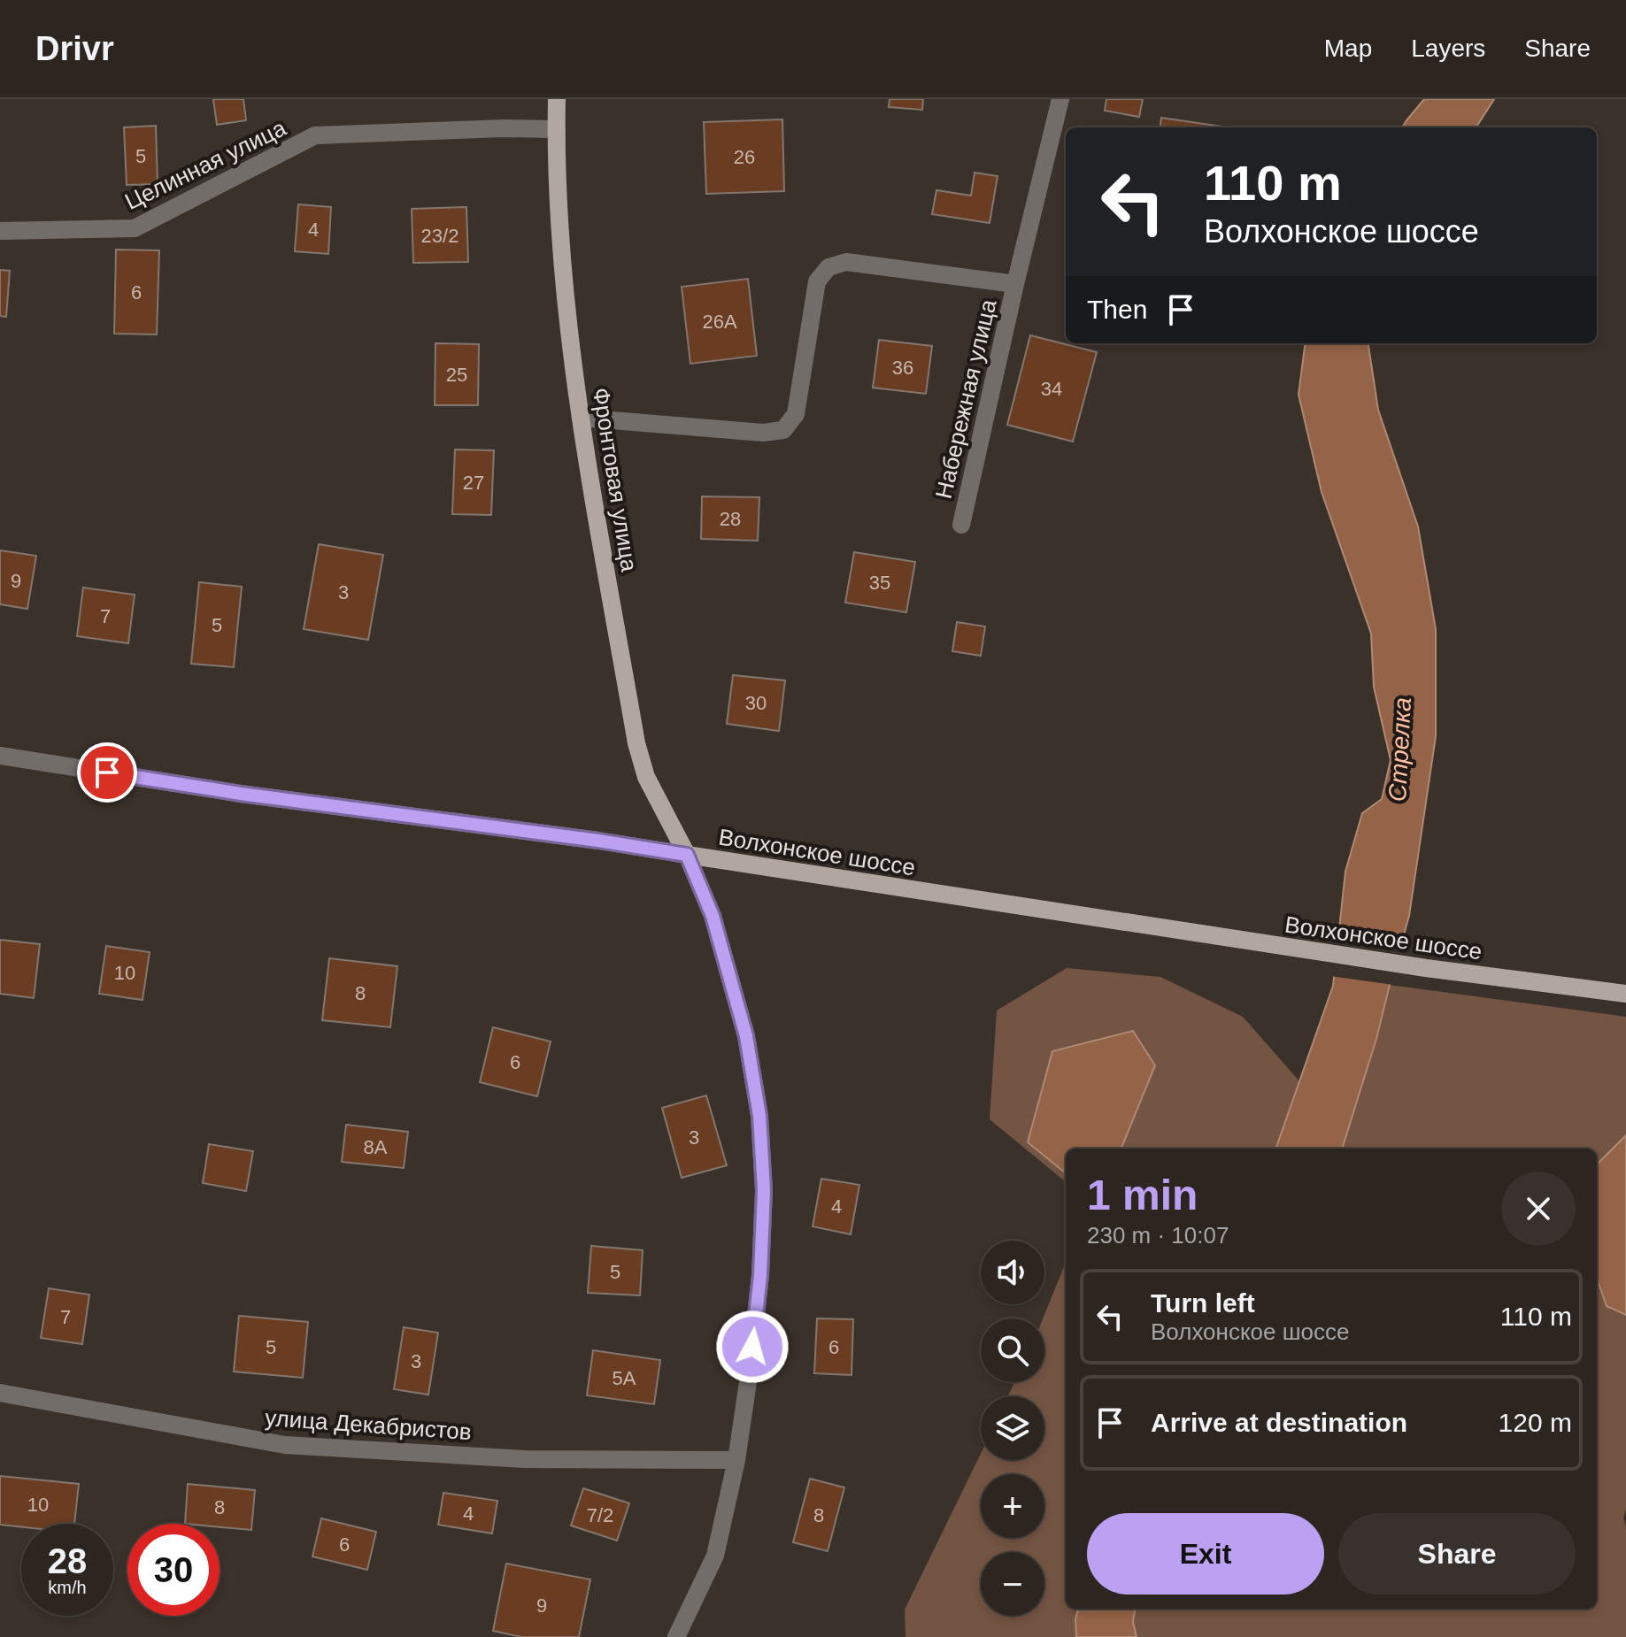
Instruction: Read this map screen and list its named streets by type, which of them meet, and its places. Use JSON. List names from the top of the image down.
{
  "streets": {
    "main road": ["Фронтовая улица", "Волхонское шоссе"],
    "street": ["Целинная улица", "Набережная улица", "улица Декабристов"]
  },
  "crossings": [
    ["Целинная улица", "Фронтовая улица"],
    ["Набережная улица", "Фронтовая улица"],
    ["Фронтовая улица", "Волхонское шоссе"]
  ],
  "water": ["Стрелка"],
  "house_numbers": [
    "5",
    "26",
    "4",
    "23/2",
    "6",
    "26А",
    "36",
    "25",
    "34",
    "27",
    "28",
    "9",
    "35",
    "3",
    "7",
    "5",
    "30",
    "10",
    "8",
    "6",
    "3",
    "8А",
    "4",
    "5",
    "7",
    "5",
    "6",
    "3",
    "5А",
    "10",
    "8",
    "4",
    "7/2",
    "8",
    "6",
    "9"
  ],
  "page": {
    "header": "Drivr",
    "nav": ["Map", "Layers", "Share"],
    "turn": ["110 m", "Волхонское шоссе"],
    "then": "Then",
    "heading": ["1 min", "230 m · 10:07"],
    "map_buttons": ["+", "−"],
    "list": [
      {
        "name": "Turn left",
        "note": "Волхонское шоссе",
        "value": "110 m"
      },
      {
        "name": "Arrive at destination",
        "value": "120 m"
      }
    ],
    "buttons": ["Exit", "Share"],
    "speed": "28 km/h",
    "limit": "30"
  }
}
